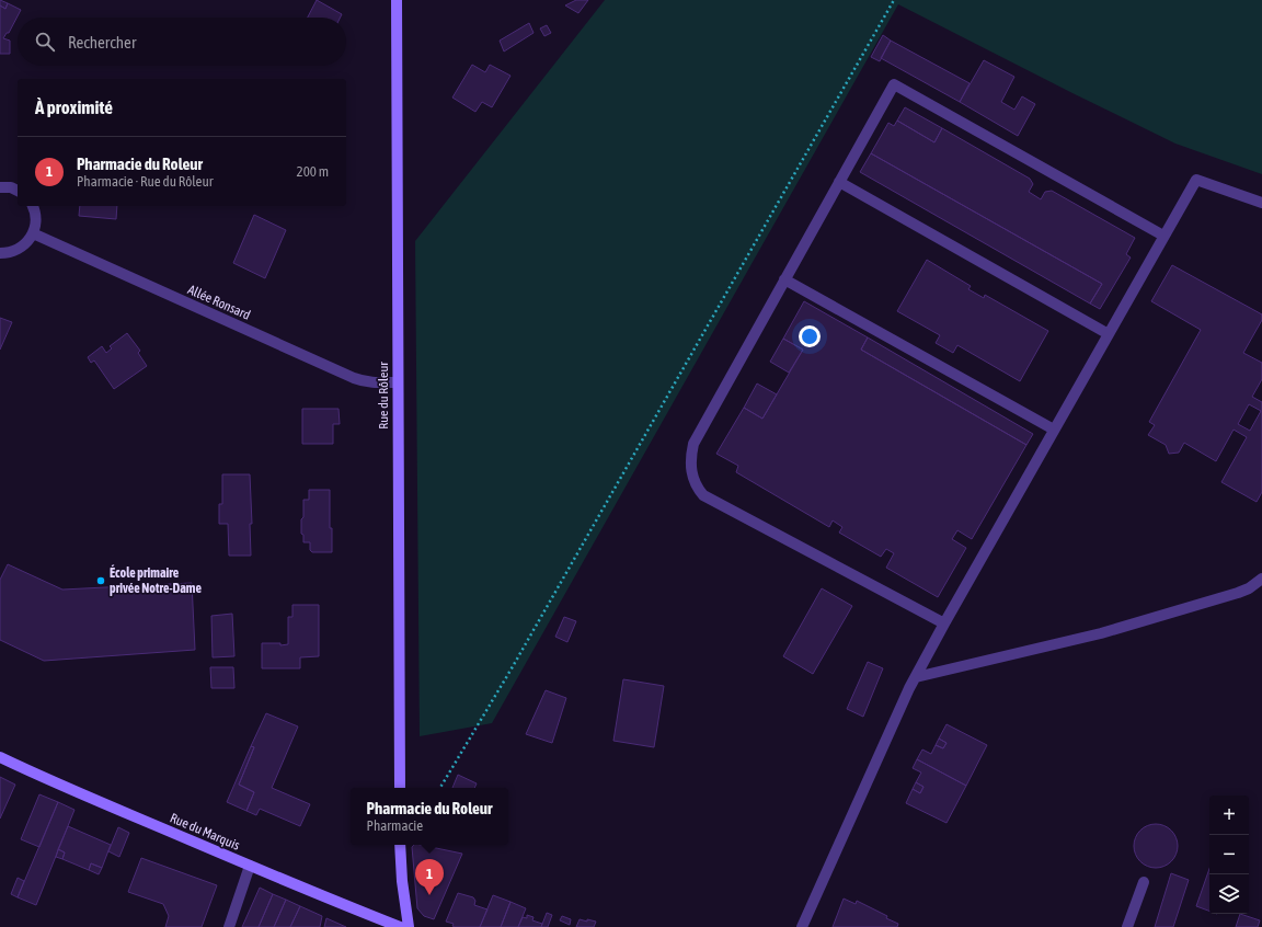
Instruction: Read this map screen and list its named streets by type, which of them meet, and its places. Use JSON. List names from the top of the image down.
{
  "streets": {
    "street": ["Allée Ronsard", "Rue du Rôleur", "Rue du Marquis"]
  },
  "crossings": [
    ["Allée Ronsard", "Rue du Rôleur"]
  ],
  "places": ["École primaire privée Notre-Dame"],
  "page": {
    "search": "Rechercher",
    "heading": "À proximité",
    "list": [
      {
        "mark": "1",
        "name": "Pharmacie du Roleur",
        "note": "Pharmacie · Rue du Rôleur",
        "value": "200 m"
      }
    ],
    "popup": ["Pharmacie du Roleur", "Pharmacie"],
    "map_buttons": ["+", "−"],
    "pins": "1"
  }
}
